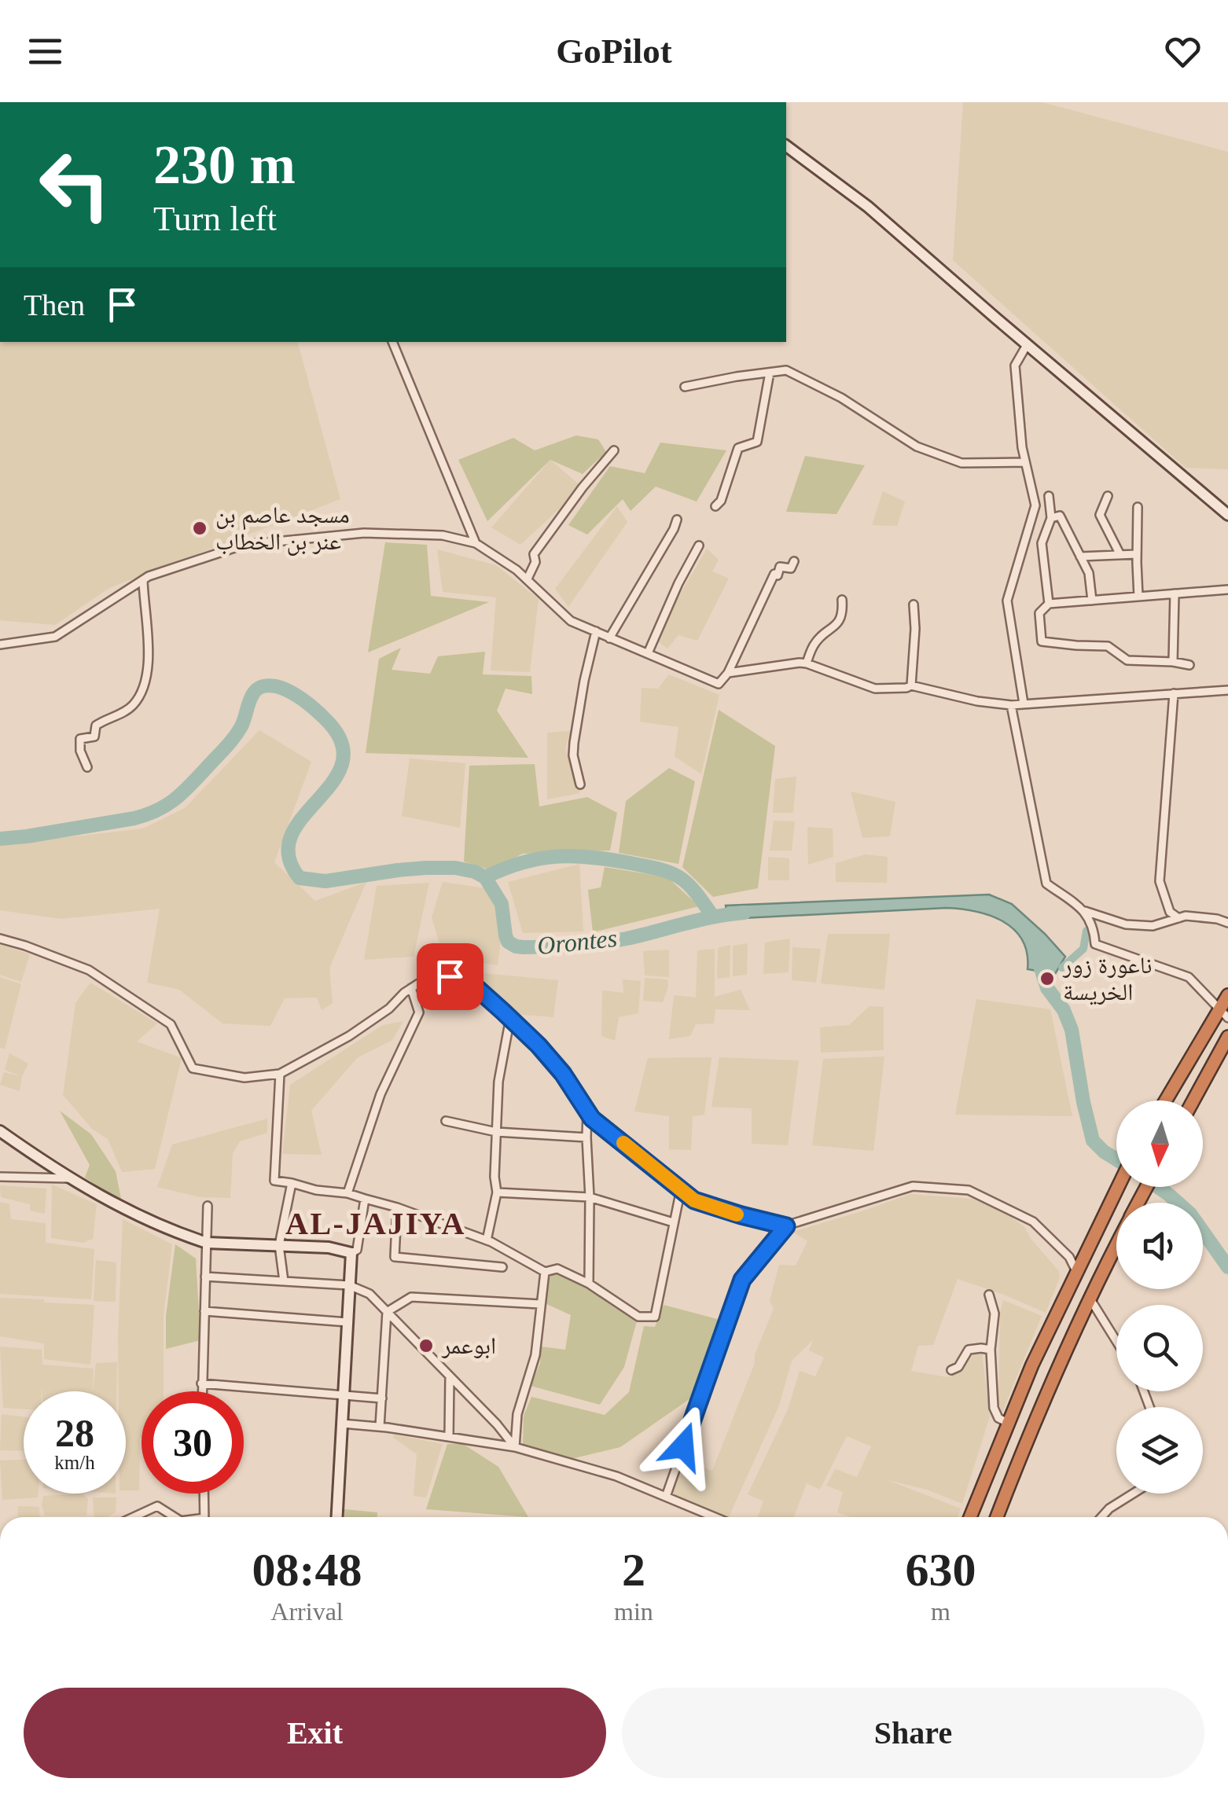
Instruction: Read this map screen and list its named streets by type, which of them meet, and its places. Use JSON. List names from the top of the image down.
{
  "districts": ["AL-JAJIYA"],
  "water": ["Orontes"],
  "places": ["مسجد عاصم بن عنر بن الخطاب", "ناعورة زور الخريسة", "ابوعمر"],
  "north": "bottom",
  "page": {
    "header": "GoPilot",
    "turn": ["230 m", "Turn left"],
    "then": "Then",
    "speed": "28 km/h",
    "limit": "30",
    "eta": [
      "08:48",
      "Arrival",
      "2",
      "min",
      "630",
      "m"
    ],
    "buttons": ["Exit", "Share"]
  }
}
